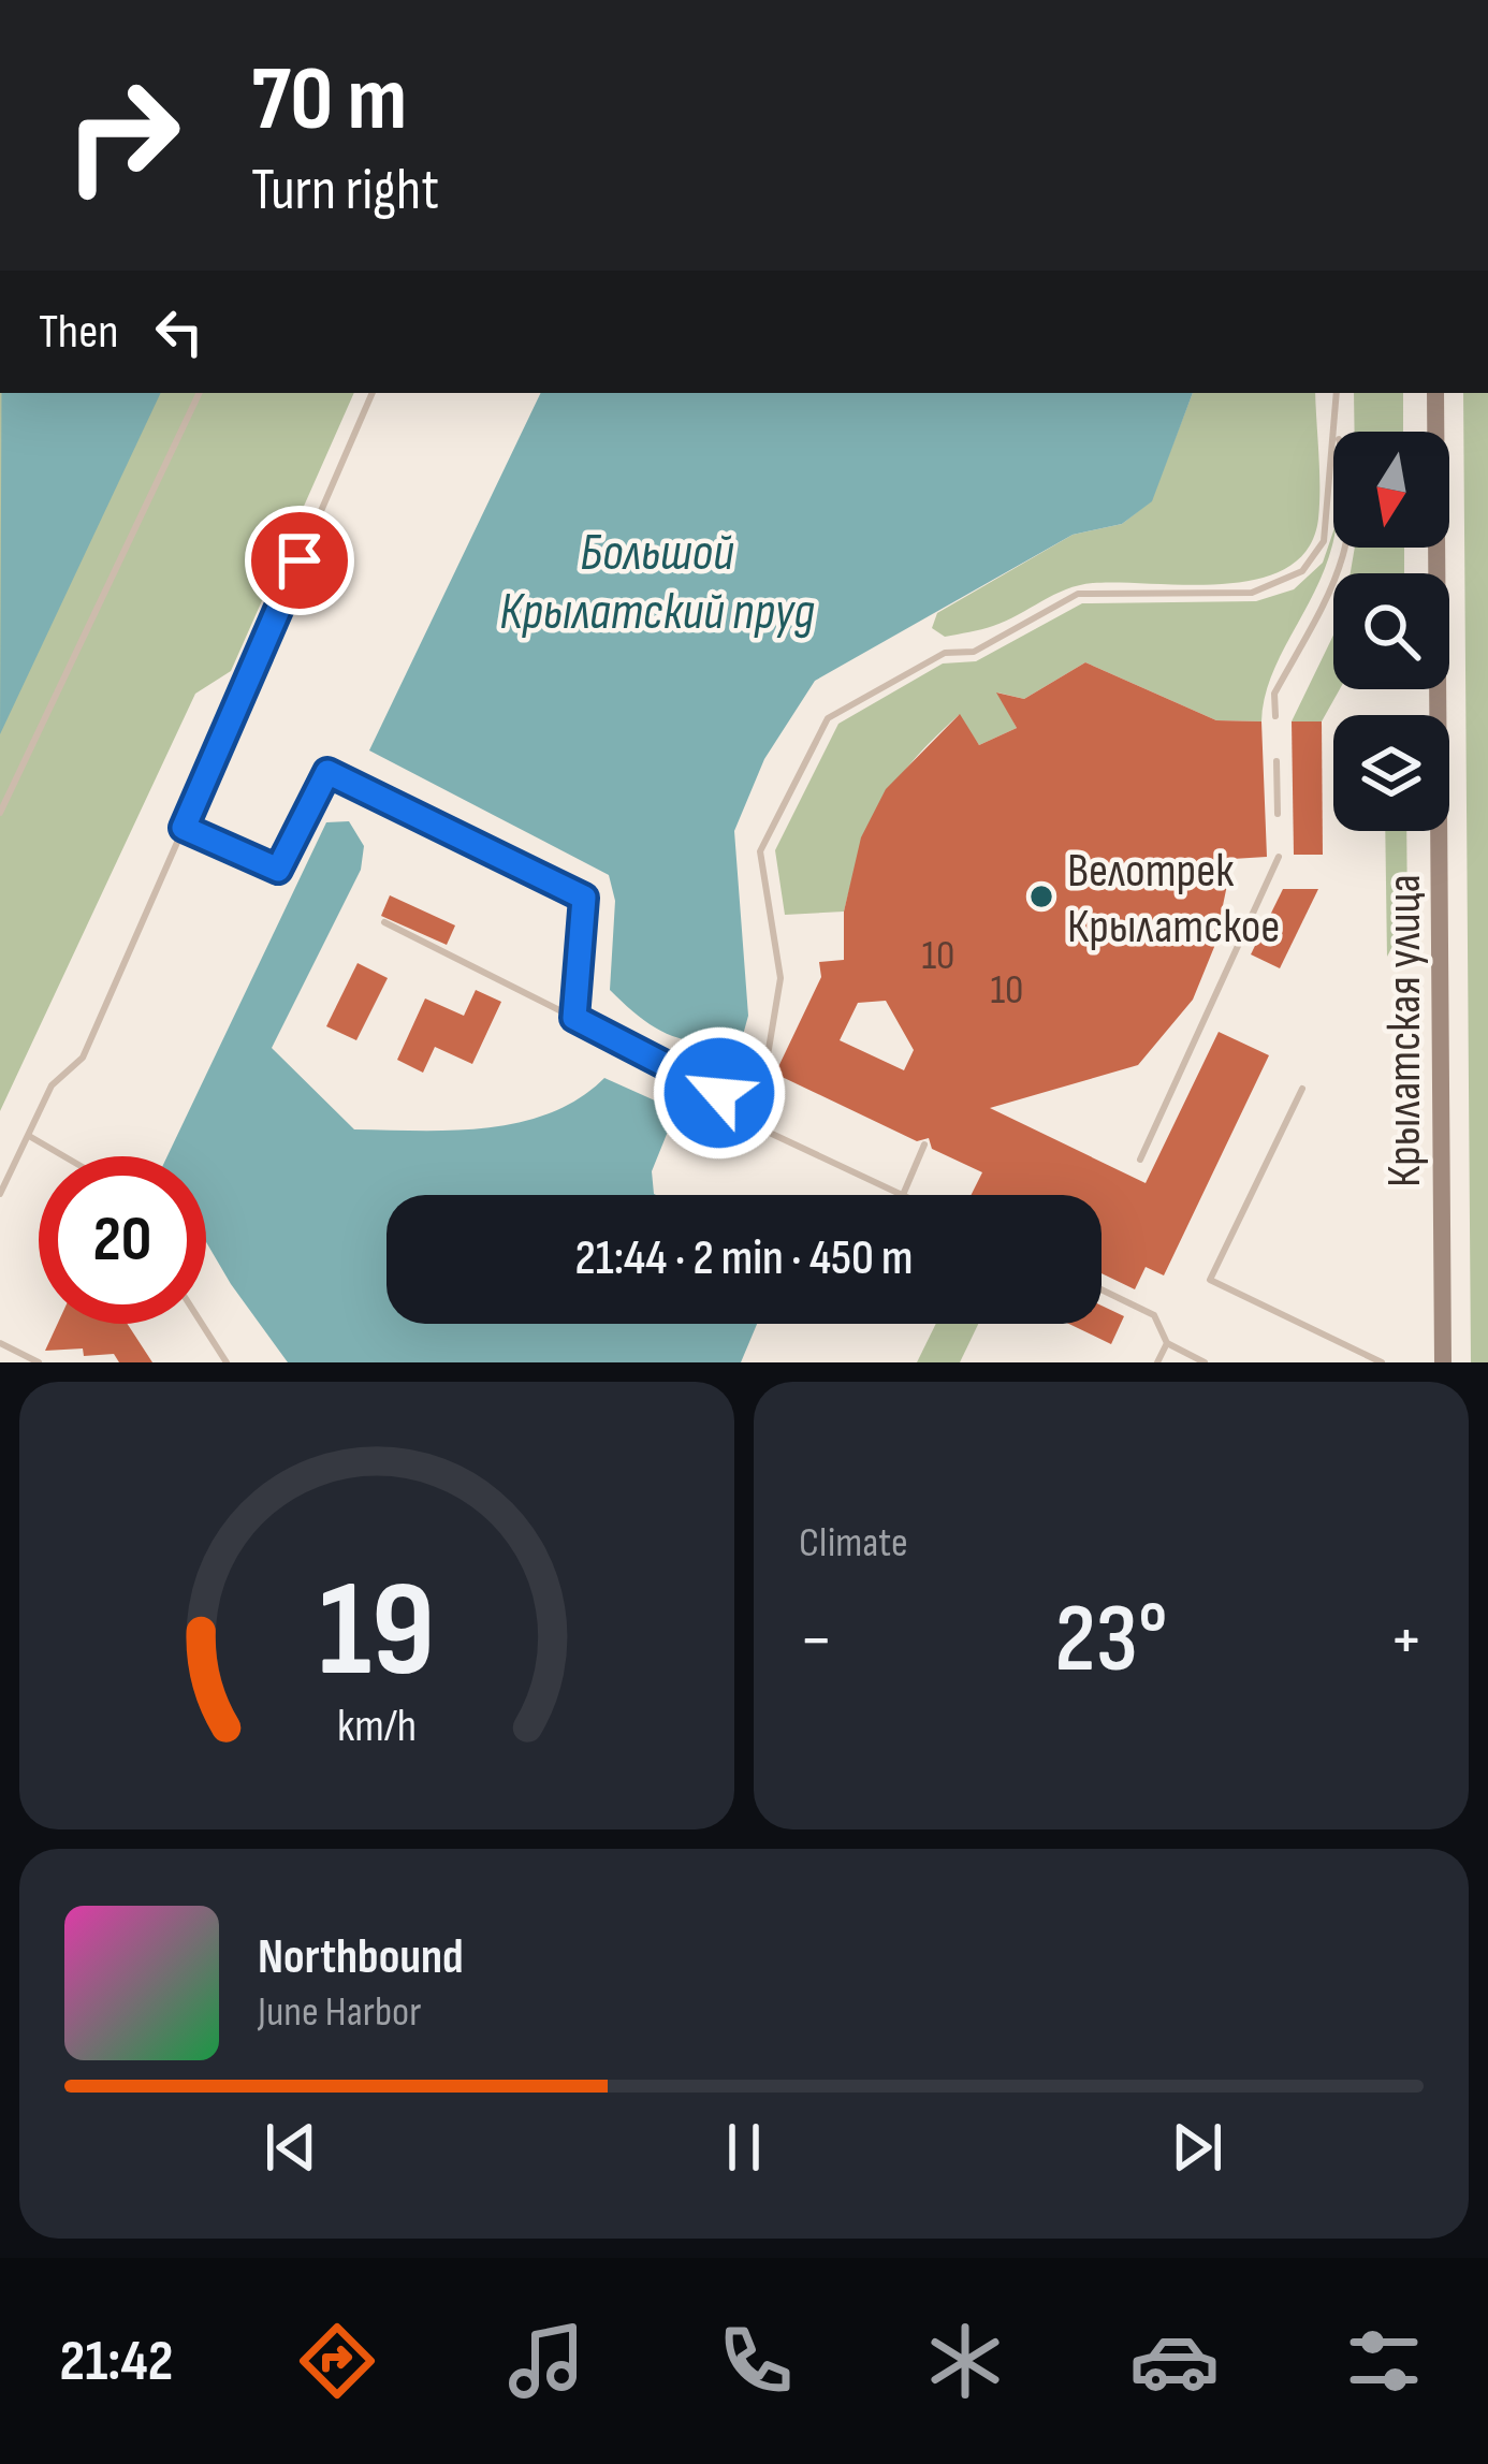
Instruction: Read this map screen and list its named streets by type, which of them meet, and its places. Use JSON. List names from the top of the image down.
{
  "streets": {
    "main road": ["Крылатская улица"]
  },
  "water": ["Большой Крылатский пруд"],
  "places": ["Велотрек Крылатское"],
  "house_numbers": ["10", "10"],
  "north": "bottom",
  "page": {
    "turn": ["70 m", "Turn right"],
    "then": "Then",
    "limit": "20",
    "trip": "21:44 · 2 min · 450 m",
    "tile": "Climate",
    "heat": ["−", "23°", "+"],
    "song": ["Northbound", "June Harbor"],
    "tabs": "21:42",
    "gauge": ["19", "km/h"]
  }
}
